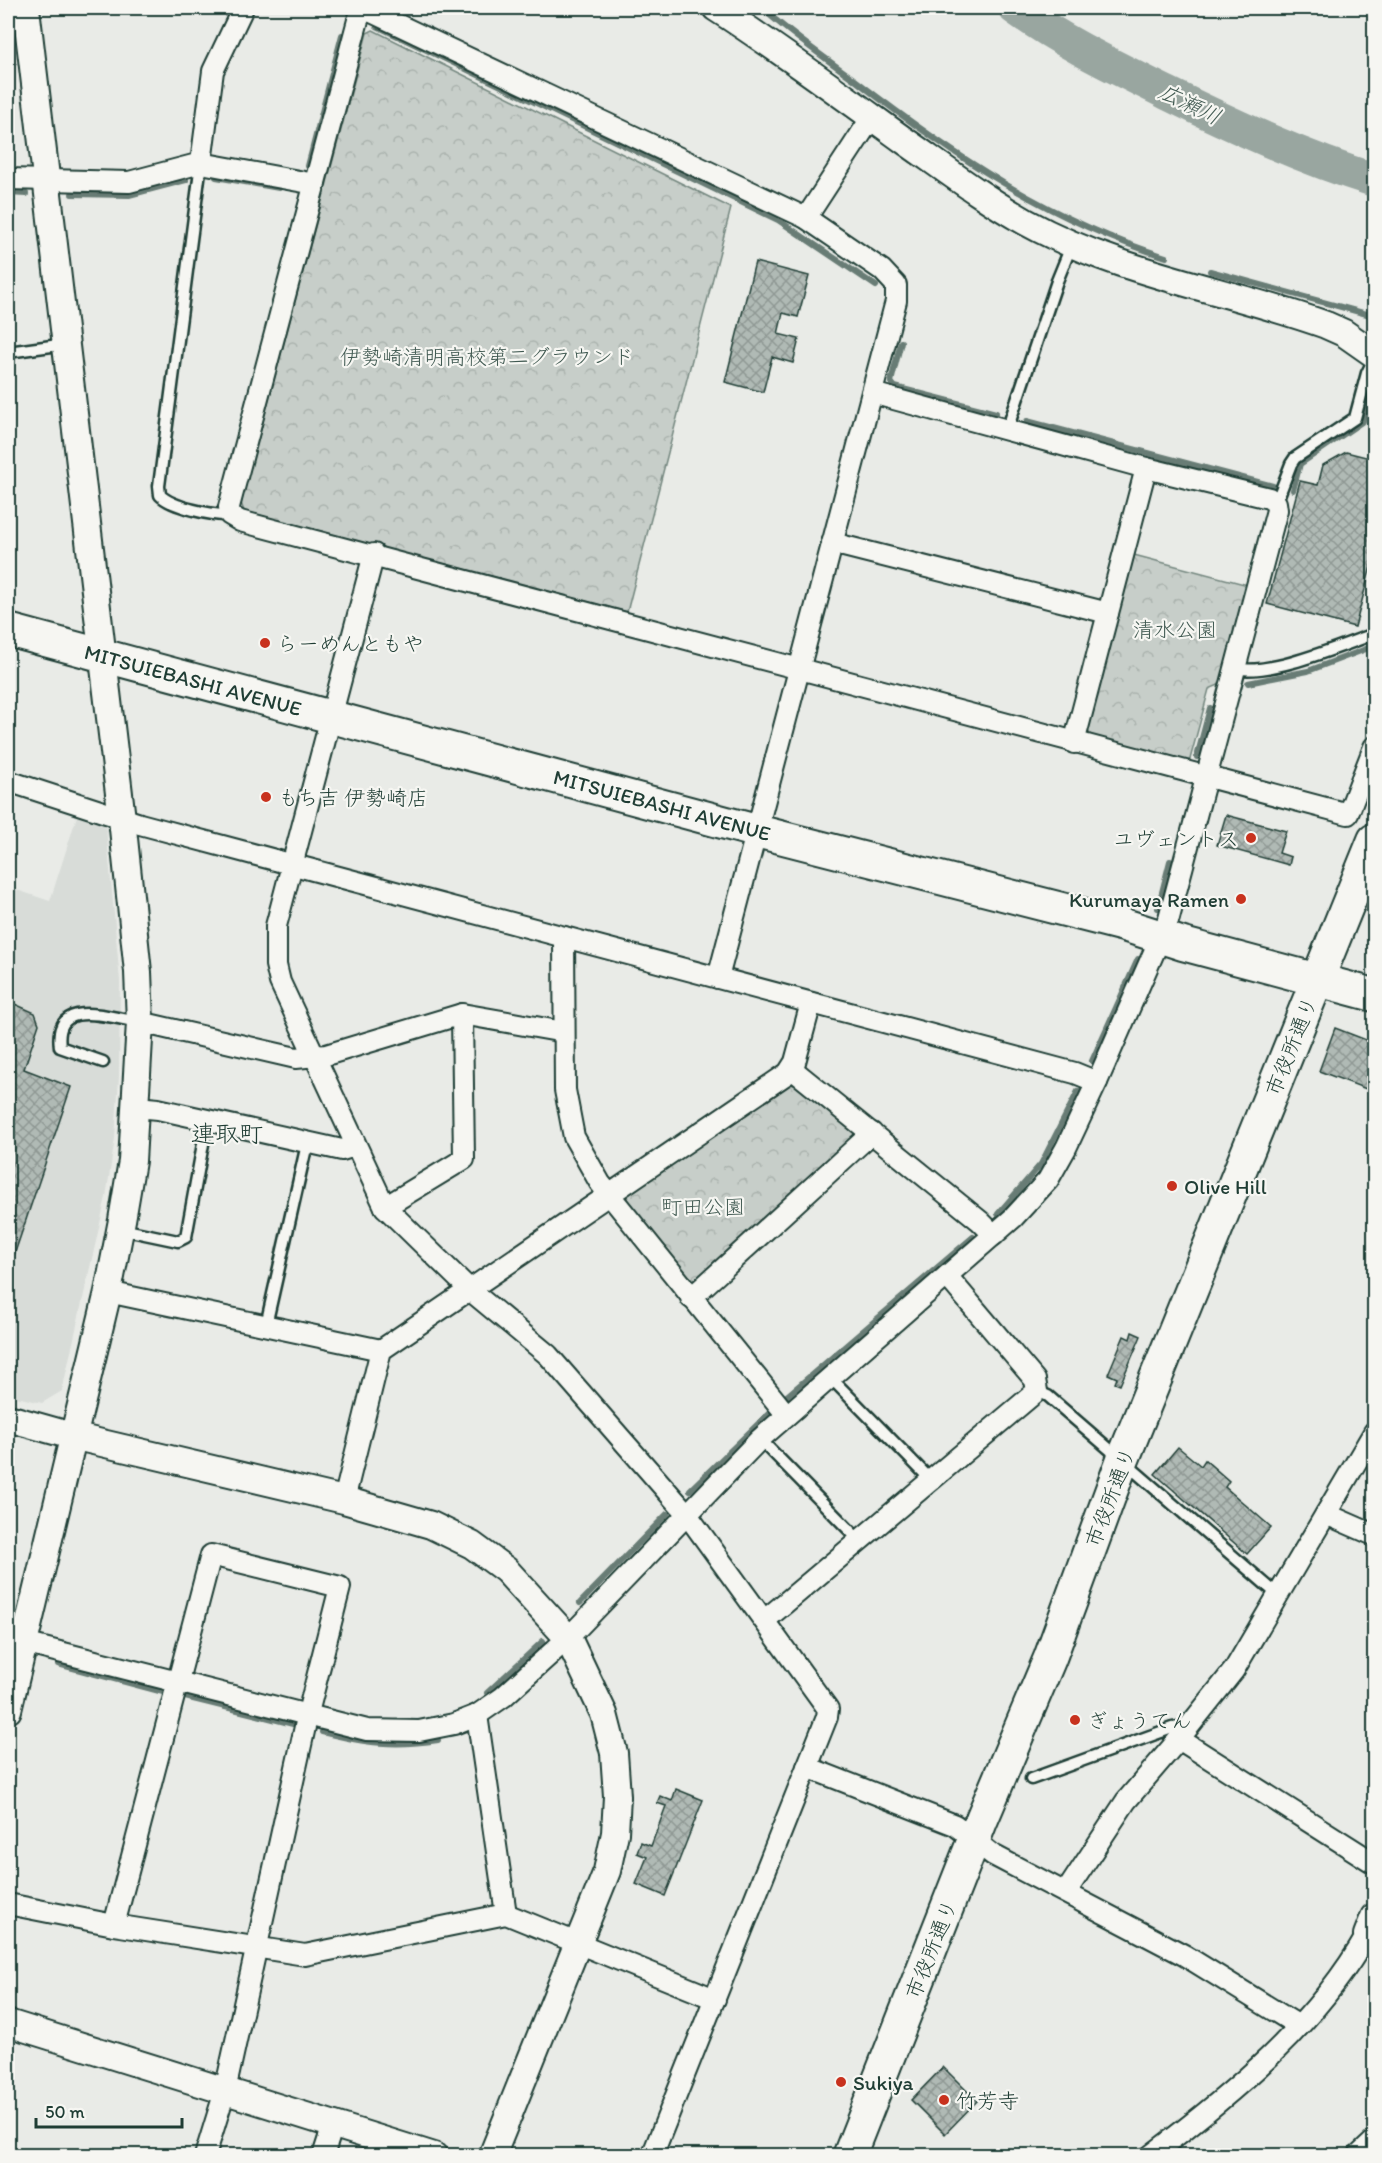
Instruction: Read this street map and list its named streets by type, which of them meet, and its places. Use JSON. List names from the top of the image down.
{
  "streets": {
    "main road": ["MITSUIEBASHI AVENUE", "市役所通り"]
  },
  "crossings": [
    ["MITSUIEBASHI AVENUE", "市役所通り"]
  ],
  "districts": ["連取町"],
  "water": ["広瀬川"],
  "parks": ["伊勢崎清明高校第二グラウンド", "清水公園", "町田公園"],
  "places": [
    "らーめんともや",
    "もち吉 伊勢崎店",
    "ユヴェントス",
    "Kurumaya Ramen",
    "Olive Hill",
    "ぎょうてん",
    "Sukiya",
    "竹芳寺"
  ],
  "scale_bar": "50 m"
}
